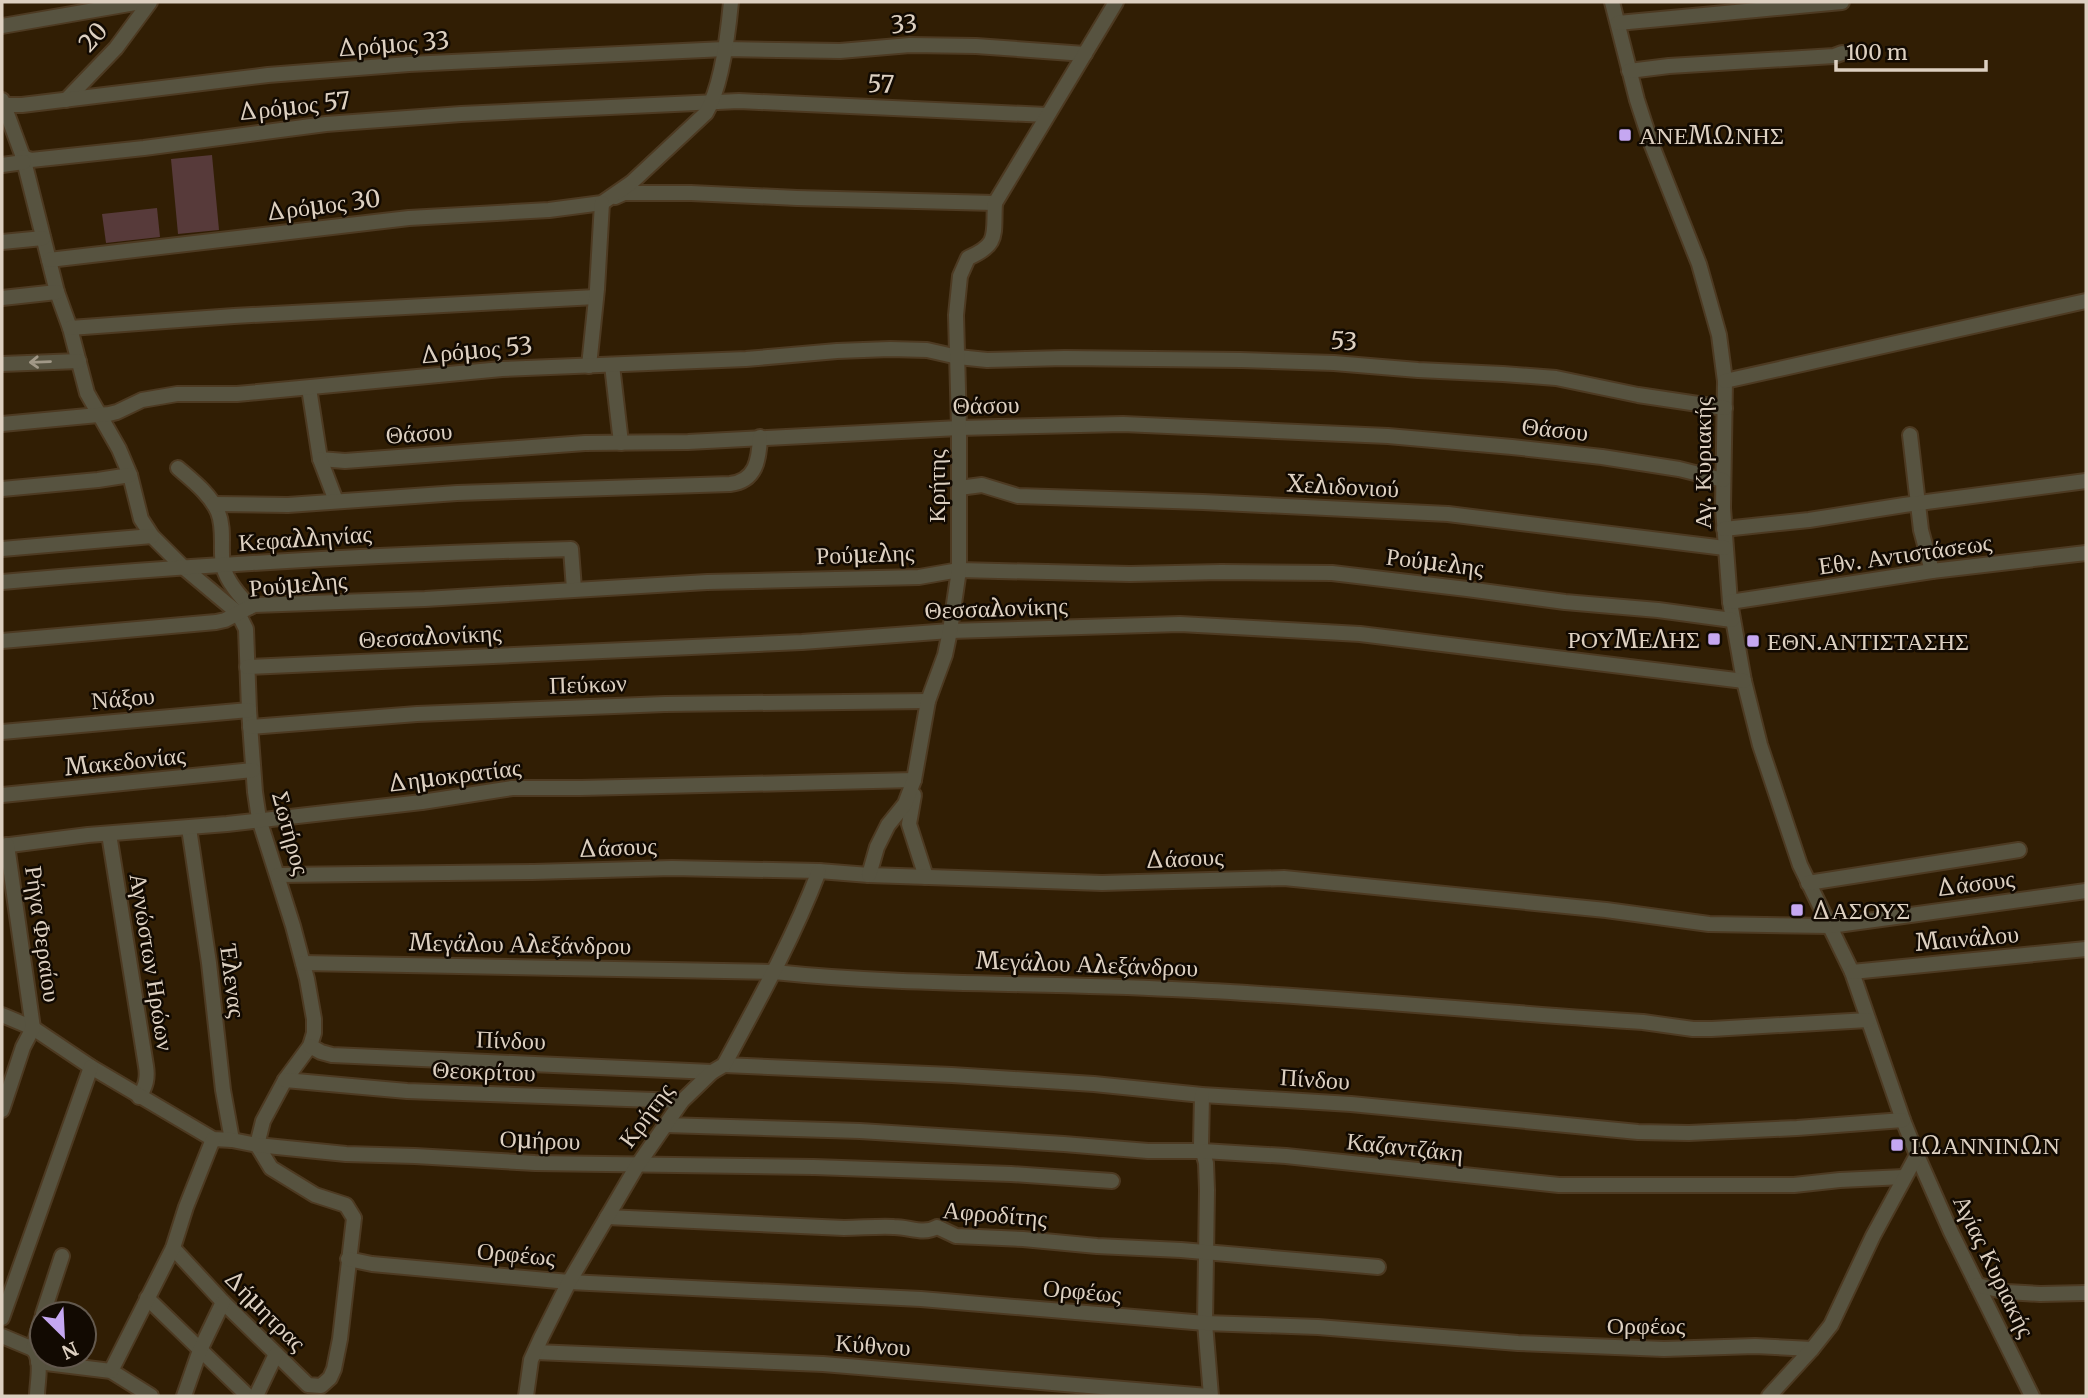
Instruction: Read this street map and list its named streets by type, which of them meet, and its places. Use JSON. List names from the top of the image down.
{
  "streets": {
    "street": [
      "33",
      "20",
      "Δρόμος 33",
      "57",
      "Δρόμος 57",
      "Δρόμος 30",
      "53",
      "Δρόμος 53",
      "Θάσου",
      "Αγ. Κυριακής",
      "Κρήτης",
      "Χελιδονιού",
      "Κεφαλληνίας",
      "Ρούμελης",
      "Εθν. Αντιστάσεως",
      "Θεσσαλονίκης",
      "Πεύκων",
      "Νάξου",
      "Μακεδονίας",
      "Δημοκρατίας",
      "Σωτήρος",
      "Δάσους",
      "Ρήγα Φεραίου",
      "Μαινάλου",
      "Μεγάλου Αλεξάνδρου",
      "Αγνώστων Ηρώων",
      "Έλενας",
      "Πίνδου",
      "Θεοκρίτου",
      "Ομήρου",
      "Καζαντζάκη",
      "Αφροδίτης",
      "Ορφέως",
      "Αγίας Κυριακής",
      "Δήμητρας",
      "Κύθνου"
    ]
  },
  "crossings": [
    ["33", "Δρόμος 33"],
    ["33", "Κρήτης"],
    ["20", "Δρόμος 33"],
    ["57", "Δρόμος 57"],
    ["57", "Κρήτης"],
    ["Δρόμος 30", "Κρήτης"],
    ["53", "Δρόμος 53"],
    ["53", "Αγ. Κυριακής"],
    ["53", "Κρήτης"],
    ["Δρόμος 53", "Κρήτης"],
    ["Θάσου", "Αγ. Κυριακής"],
    ["Θάσου", "Κρήτης"],
    ["Αγ. Κυριακής", "Χελιδονιού"],
    ["Αγ. Κυριακής", "Ρούμελης"],
    ["Αγ. Κυριακής", "Εθν. Αντιστάσεως"],
    ["Αγ. Κυριακής", "Θεσσαλονίκης"],
    ["Αγ. Κυριακής", "Δάσους"],
    ["Αγ. Κυριακής", "Μαινάλου"],
    ["Αγ. Κυριακής", "Μεγάλου Αλεξάνδρου"],
    ["Αγ. Κυριακής", "Αγίας Κυριακής"],
    ["Κρήτης", "Χελιδονιού"],
    ["Κρήτης", "Ρούμελης"],
    ["Κρήτης", "Θεσσαλονίκης"],
    ["Κρήτης", "Πεύκων"],
    ["Κρήτης", "Δημοκρατίας"],
    ["Κρήτης", "Δάσους"],
    ["Κρήτης", "Μεγάλου Αλεξάνδρου"],
    ["Κρήτης", "Πίνδου"],
    ["Κρήτης", "Θεοκρίτου"],
    ["Κρήτης", "Ομήρου"],
    ["Κρήτης", "Καζαντζάκη"],
    ["Κρήτης", "Αφροδίτης"],
    ["Κρήτης", "Ορφέως"],
    ["Κρήτης", "Κύθνου"],
    ["Κεφαλληνίας", "Ρούμελης"],
    ["Ρούμελης", "Σωτήρος"],
    ["Θεσσαλονίκης", "Σωτήρος"],
    ["Πεύκων", "Σωτήρος"],
    ["Νάξου", "Σωτήρος"],
    ["Μακεδονίας", "Σωτήρος"],
    ["Δημοκρατίας", "Σωτήρος"],
    ["Δημοκρατίας", "Ρήγα Φεραίου"],
    ["Δημοκρατίας", "Αγνώστων Ηρώων"],
    ["Δημοκρατίας", "Έλενας"],
    ["Σωτήρος", "Δάσους"],
    ["Σωτήρος", "Μεγάλου Αλεξάνδρου"],
    ["Σωτήρος", "Πίνδου"],
    ["Ρήγα Φεραίου", "Ομήρου"],
    ["Μεγάλου Αλεξάνδρου", "Αγίας Κυριακής"],
    ["Αγνώστων Ηρώων", "Ομήρου"],
    ["Έλενας", "Ομήρου"],
    ["Πίνδου", "Αγίας Κυριακής"],
    ["Ορφέως", "Δήμητρας"]
  ],
  "places": {
    "transit": [
      "ΑΝΕΜΩΝΗΣ",
      "ΡΟΥΜΕΛΗΣ",
      "ΕΘΝ.ΑΝΤΙΣΤΑΣΗΣ",
      "ΔΑΣΟΥΣ",
      "ΙΩΑΝΝΙΝΩΝ"
    ]
  },
  "scale_bar": "100 m",
  "north": "bottom right"
}
